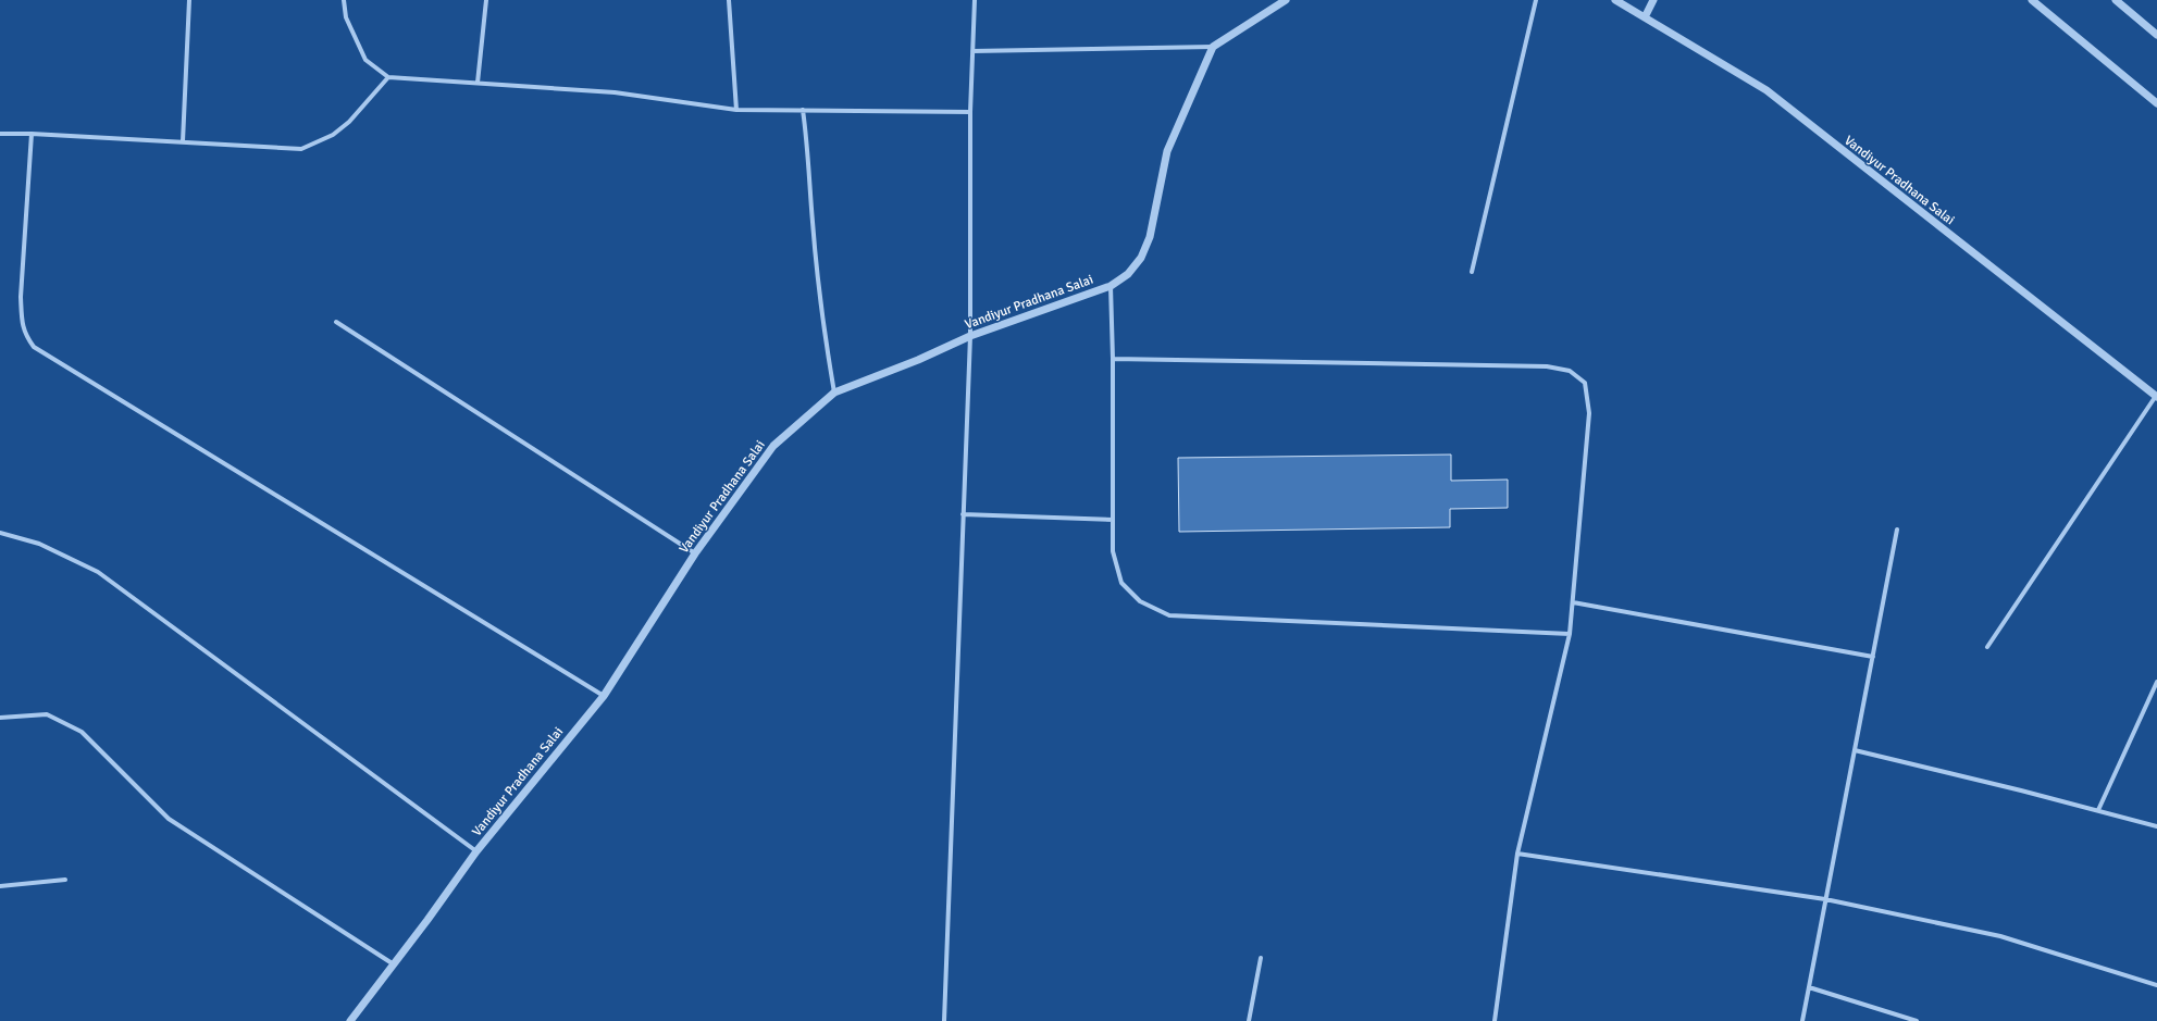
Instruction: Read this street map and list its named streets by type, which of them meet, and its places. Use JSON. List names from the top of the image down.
{
  "streets": {
    "street": ["Vandiyur Pradhana Salai"]
  }
}
